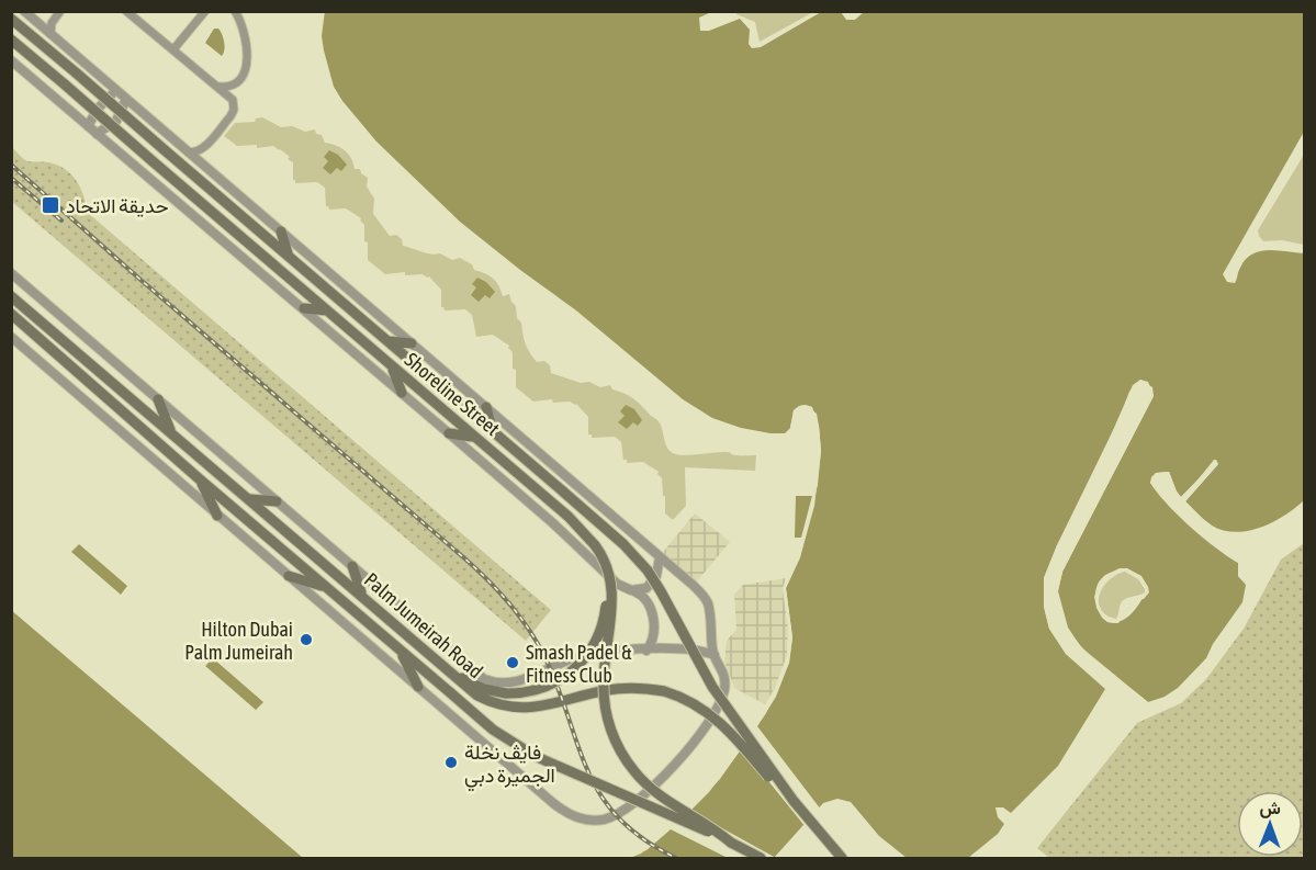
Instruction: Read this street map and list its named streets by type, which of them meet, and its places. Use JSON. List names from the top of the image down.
{
  "streets": {
    "main road": ["Shoreline Street", "Palm Jumeirah Road"]
  },
  "crossings": [
    ["Shoreline Street", "Palm Jumeirah Road"]
  ],
  "places": {
    "transit": ["حديقة الاتحاد"],
    "other": ["Hilton Dubai Palm Jumeirah", "Smash Padel & Fitness Club", "فايڤ نخلة الجميرة دبي"]
  },
  "north": "top"
}
